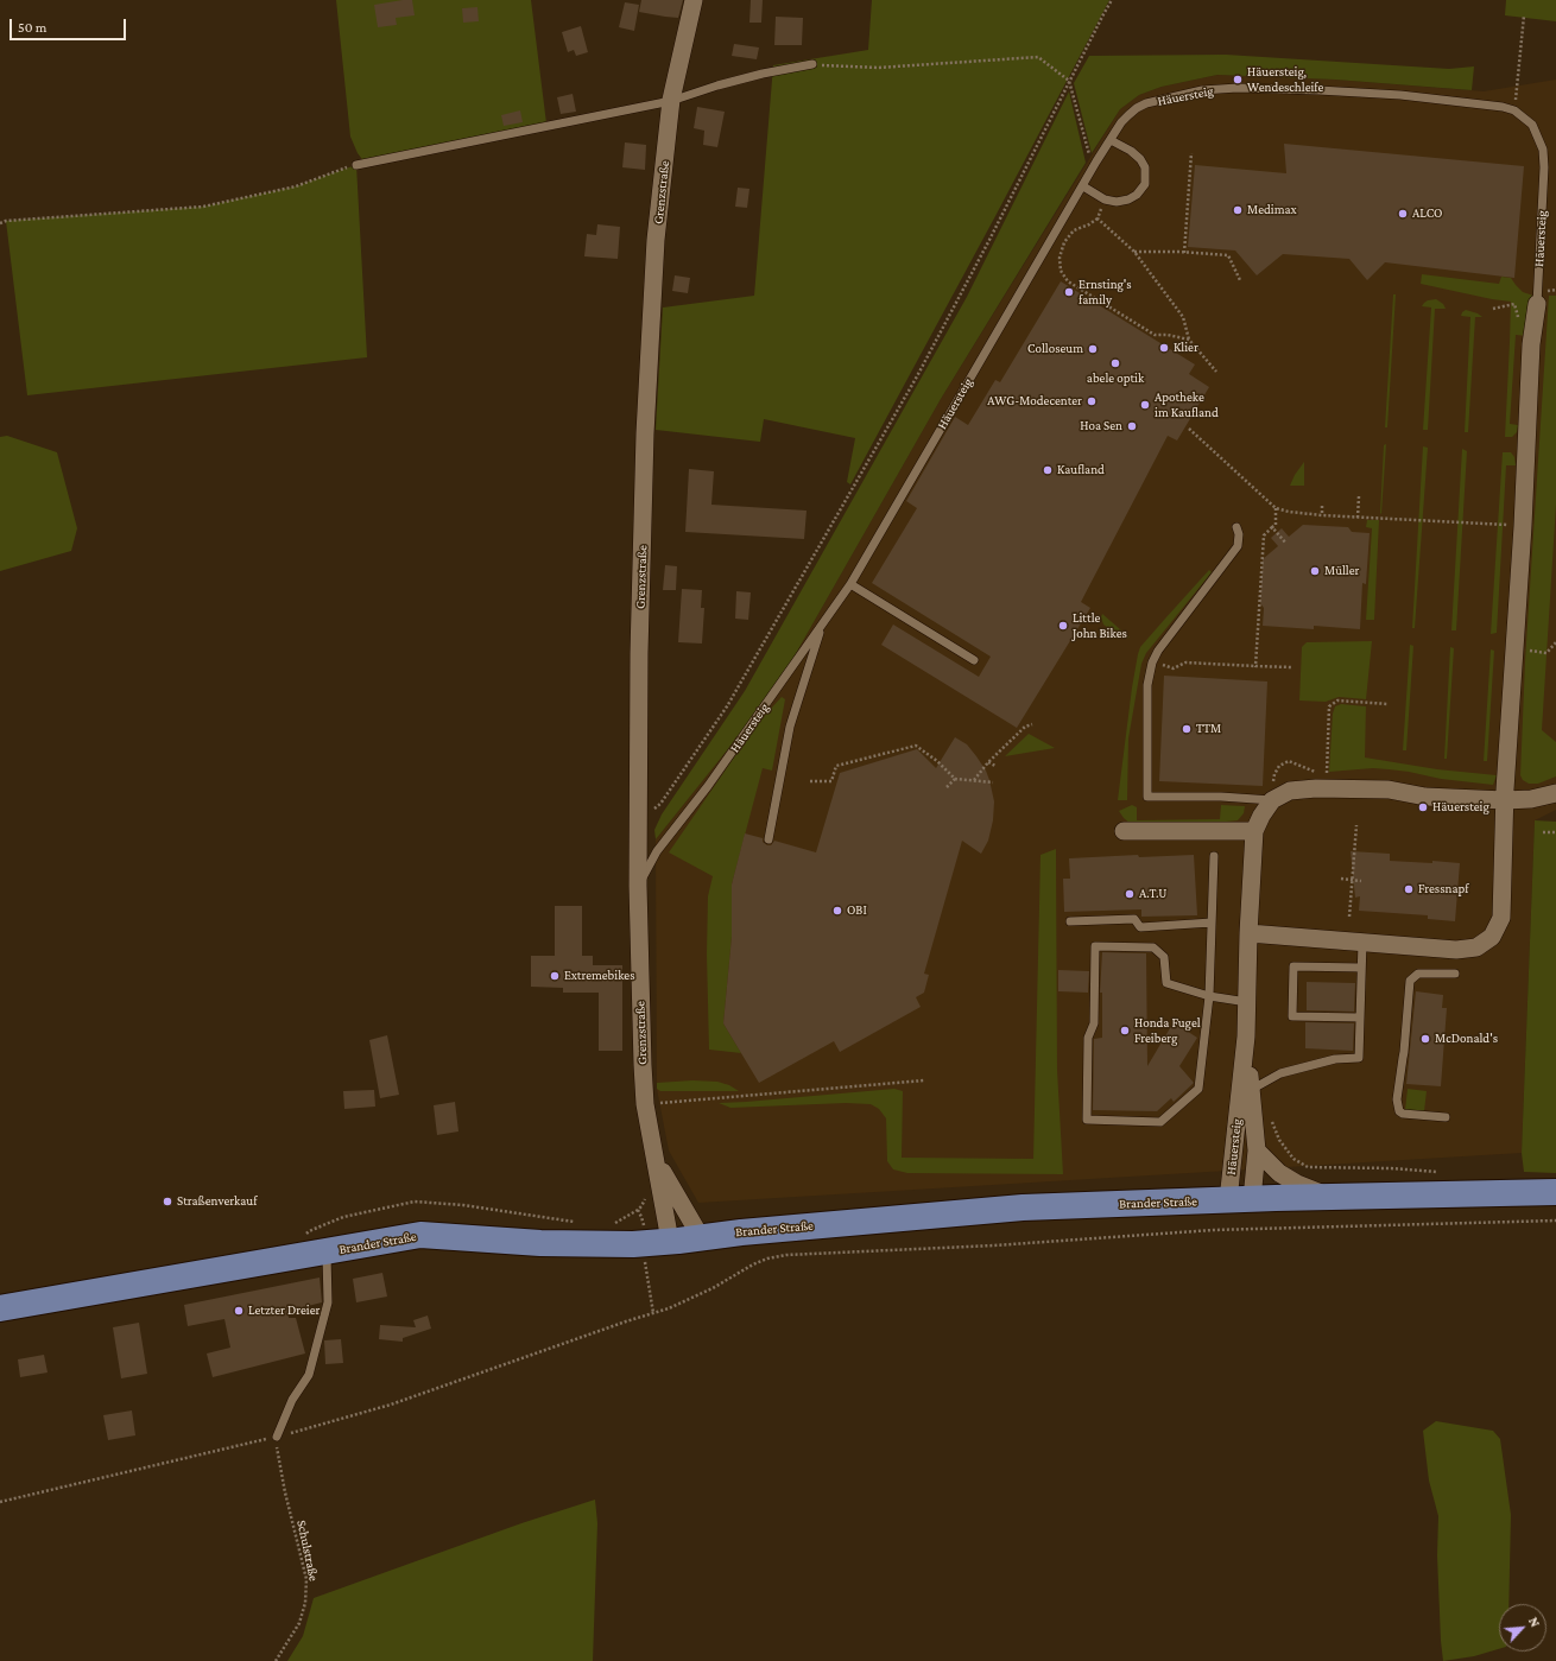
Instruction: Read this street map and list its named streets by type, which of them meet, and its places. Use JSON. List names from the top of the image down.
{
  "streets": {
    "main road": ["Brander Straße"],
    "street": ["Häuersteig", "Grenzstraße"],
    "path": ["Schulstraße"]
  },
  "crossings": [
    ["Häuersteig", "Grenzstraße"],
    ["Häuersteig", "Brander Straße"],
    ["Grenzstraße", "Brander Straße"]
  ],
  "places": [
    "Häuersteig, Wendeschleife",
    "Medimax",
    "ALCO",
    "Ernsting's family",
    "Klier",
    "Colloseum",
    "abele optik",
    "AWG-Modecenter",
    "Apotheke im Kaufland",
    "Hoa Sen",
    "Kaufland",
    "Müller",
    "Little John Bikes",
    "TTM",
    "Häuersteig",
    "Fressnapf",
    "A.T.U",
    "OBI",
    "Extremebikes",
    "Honda Fugel Freiberg",
    "McDonald's",
    "Straßenverkauf",
    "Letzter Dreier"
  ],
  "scale_bar": "50 m",
  "north": "top right"
}
